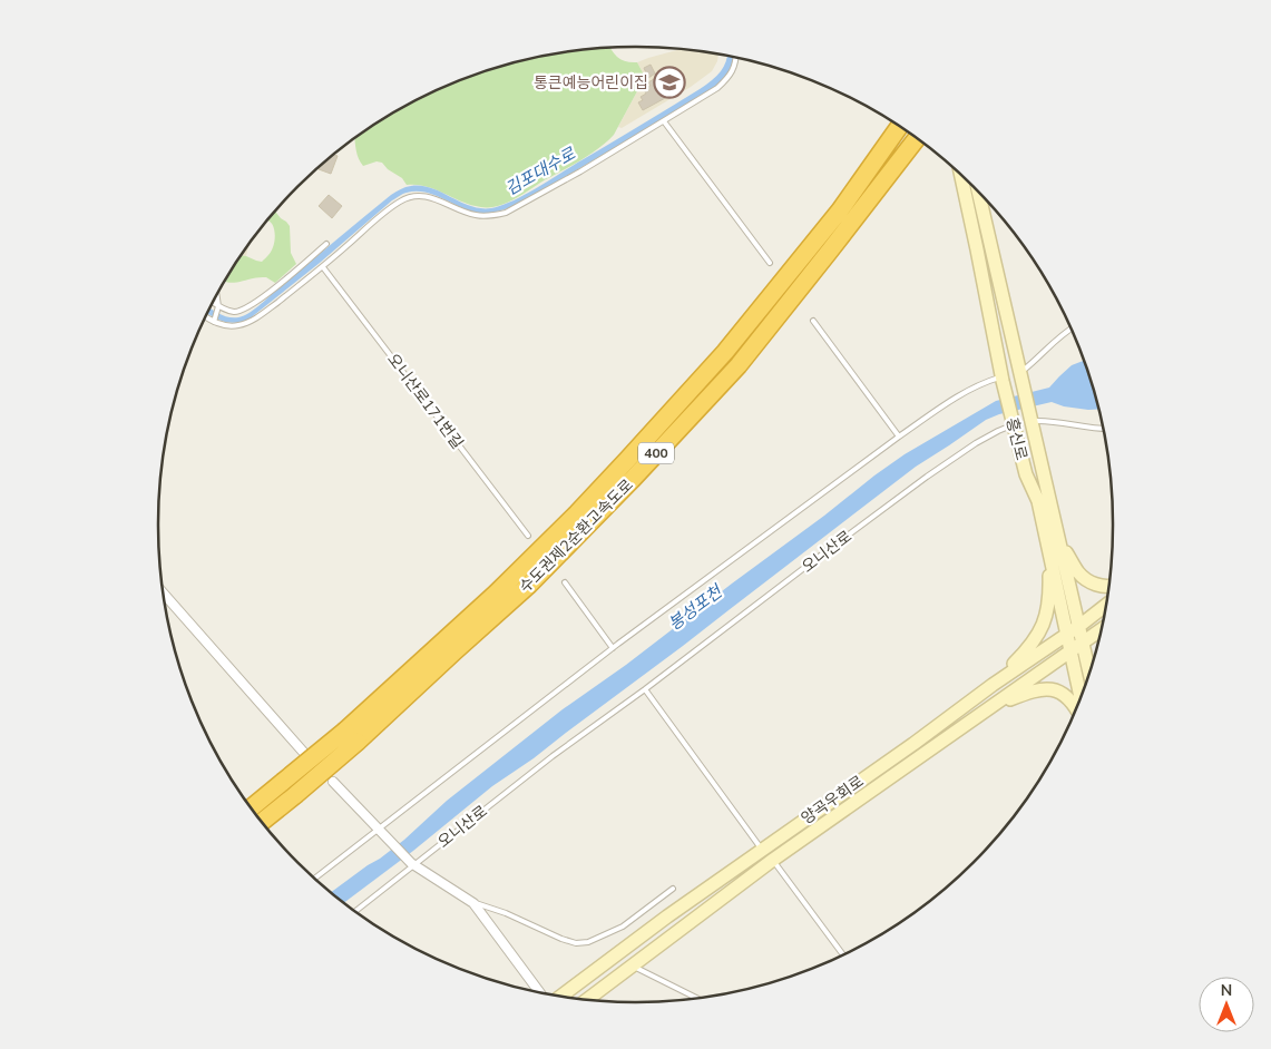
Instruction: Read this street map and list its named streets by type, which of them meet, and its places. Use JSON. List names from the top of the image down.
{
  "streets": {
    "highway": ["400", "수도권제2순환고속도로"],
    "main road": ["흥신로", "양곡우회로"],
    "lane": ["오니산로171번길", "오니산로"]
  },
  "crossings": [
    ["흥신로", "오니산로"],
    ["흥신로", "양곡우회로"]
  ],
  "water": ["김포대수로", "봉성포천"],
  "places": {
    "school or university": ["통큰예능어린이집"]
  },
  "north": "top"
}
